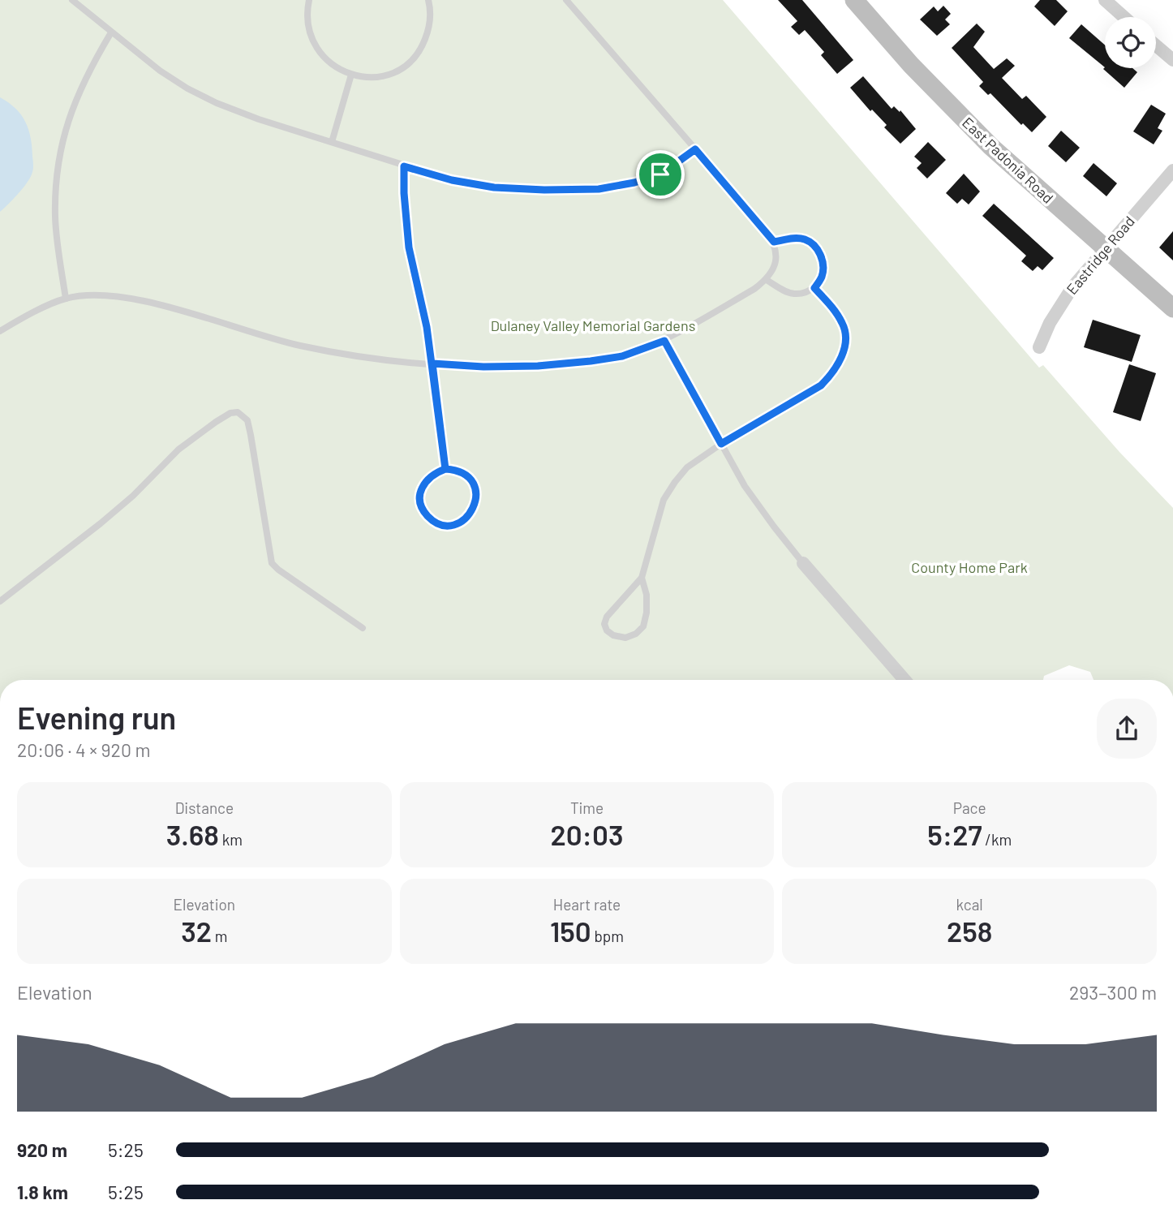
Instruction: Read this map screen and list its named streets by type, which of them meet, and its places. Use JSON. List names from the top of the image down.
{
  "streets": {
    "street": ["East Padonia Road", "Eastridge Road"]
  },
  "crossings": [
    ["East Padonia Road", "Eastridge Road"]
  ],
  "parks": ["Dulaney Valley Memorial Gardens", "County Home Park"],
  "page": {
    "heading": ["Evening run", "20:06 · 4 × 920 m"],
    "stats": [
      ["Distance", "3.68 km"],
      ["Time", "20:03"],
      ["Pace", "5:27 /km"],
      ["Elevation", "32 m"],
      ["Heart rate", "150 bpm"],
      ["kcal", "258"]
    ],
    "chart": ["Elevation", "293–300 m"],
    "list": [
      {
        "name": "920 m",
        "note": "5:25"
      },
      {
        "name": "1.8 km",
        "note": "5:25"
      }
    ]
  }
}
